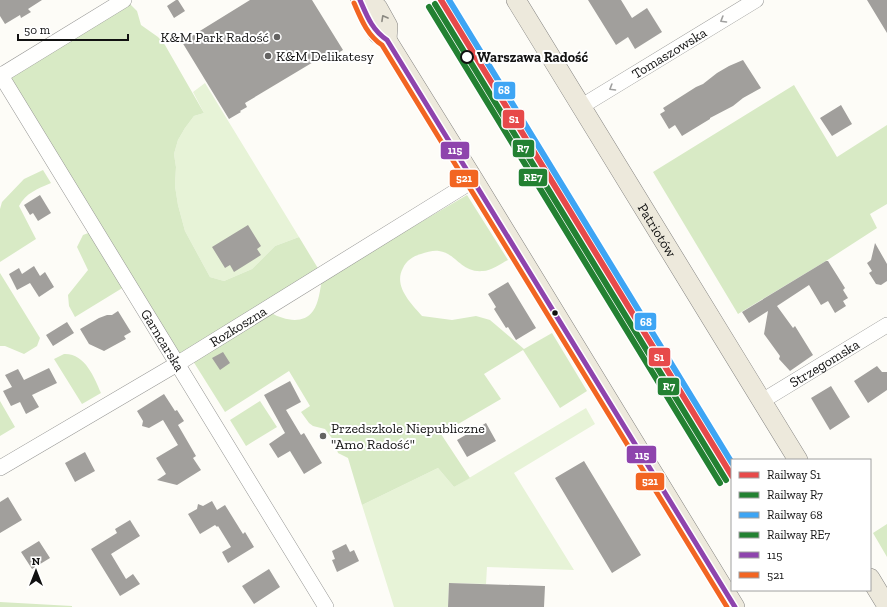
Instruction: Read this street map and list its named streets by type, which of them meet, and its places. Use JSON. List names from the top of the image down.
{
  "streets": {
    "main road": ["Patriotów"],
    "street": [
      "Tomaszowska",
      "Rozkoszna",
      "Garncarska",
      "Strzegomska"
    ]
  },
  "crossings": [
    ["Tomaszowska", "Patriotów"],
    ["Patriotów", "Strzegomska"],
    ["Rozkoszna", "Garncarska"]
  ],
  "one_way": ["Tomaszowska"],
  "places": [
    "K&M Park Radość",
    "K&M Delikatesy",
    "Warszawa Radość",
    "Przedszkole Niepubliczne \"Amo Radość\""
  ],
  "lines": [
    "rail line S1",
    "rail line 68",
    "transit line 115",
    "transit line 521",
    "rail line R7",
    "rail line RE7"
  ],
  "legend": [
    "Railway S1",
    "Railway R7",
    "Railway 68",
    "Railway RE7",
    "115",
    "521"
  ],
  "scale_bar": "50 m",
  "north": "top"
}
